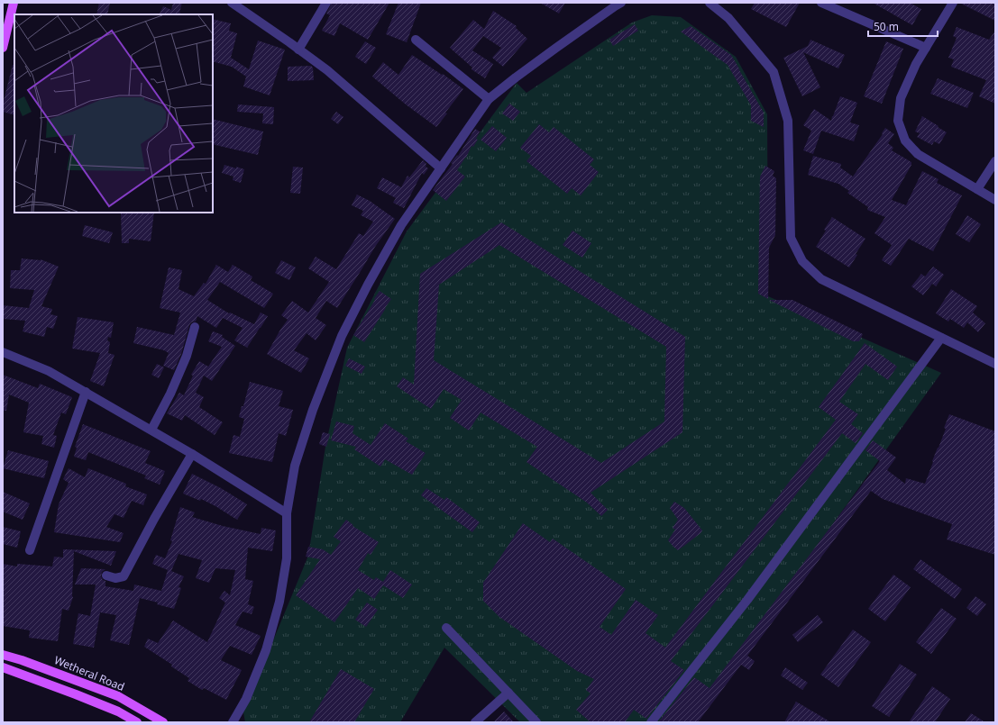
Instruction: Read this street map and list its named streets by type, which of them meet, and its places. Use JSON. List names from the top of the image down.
{
  "streets": {
    "main road": ["Wetheral Road"]
  },
  "scale_bar": "50 m"
}
